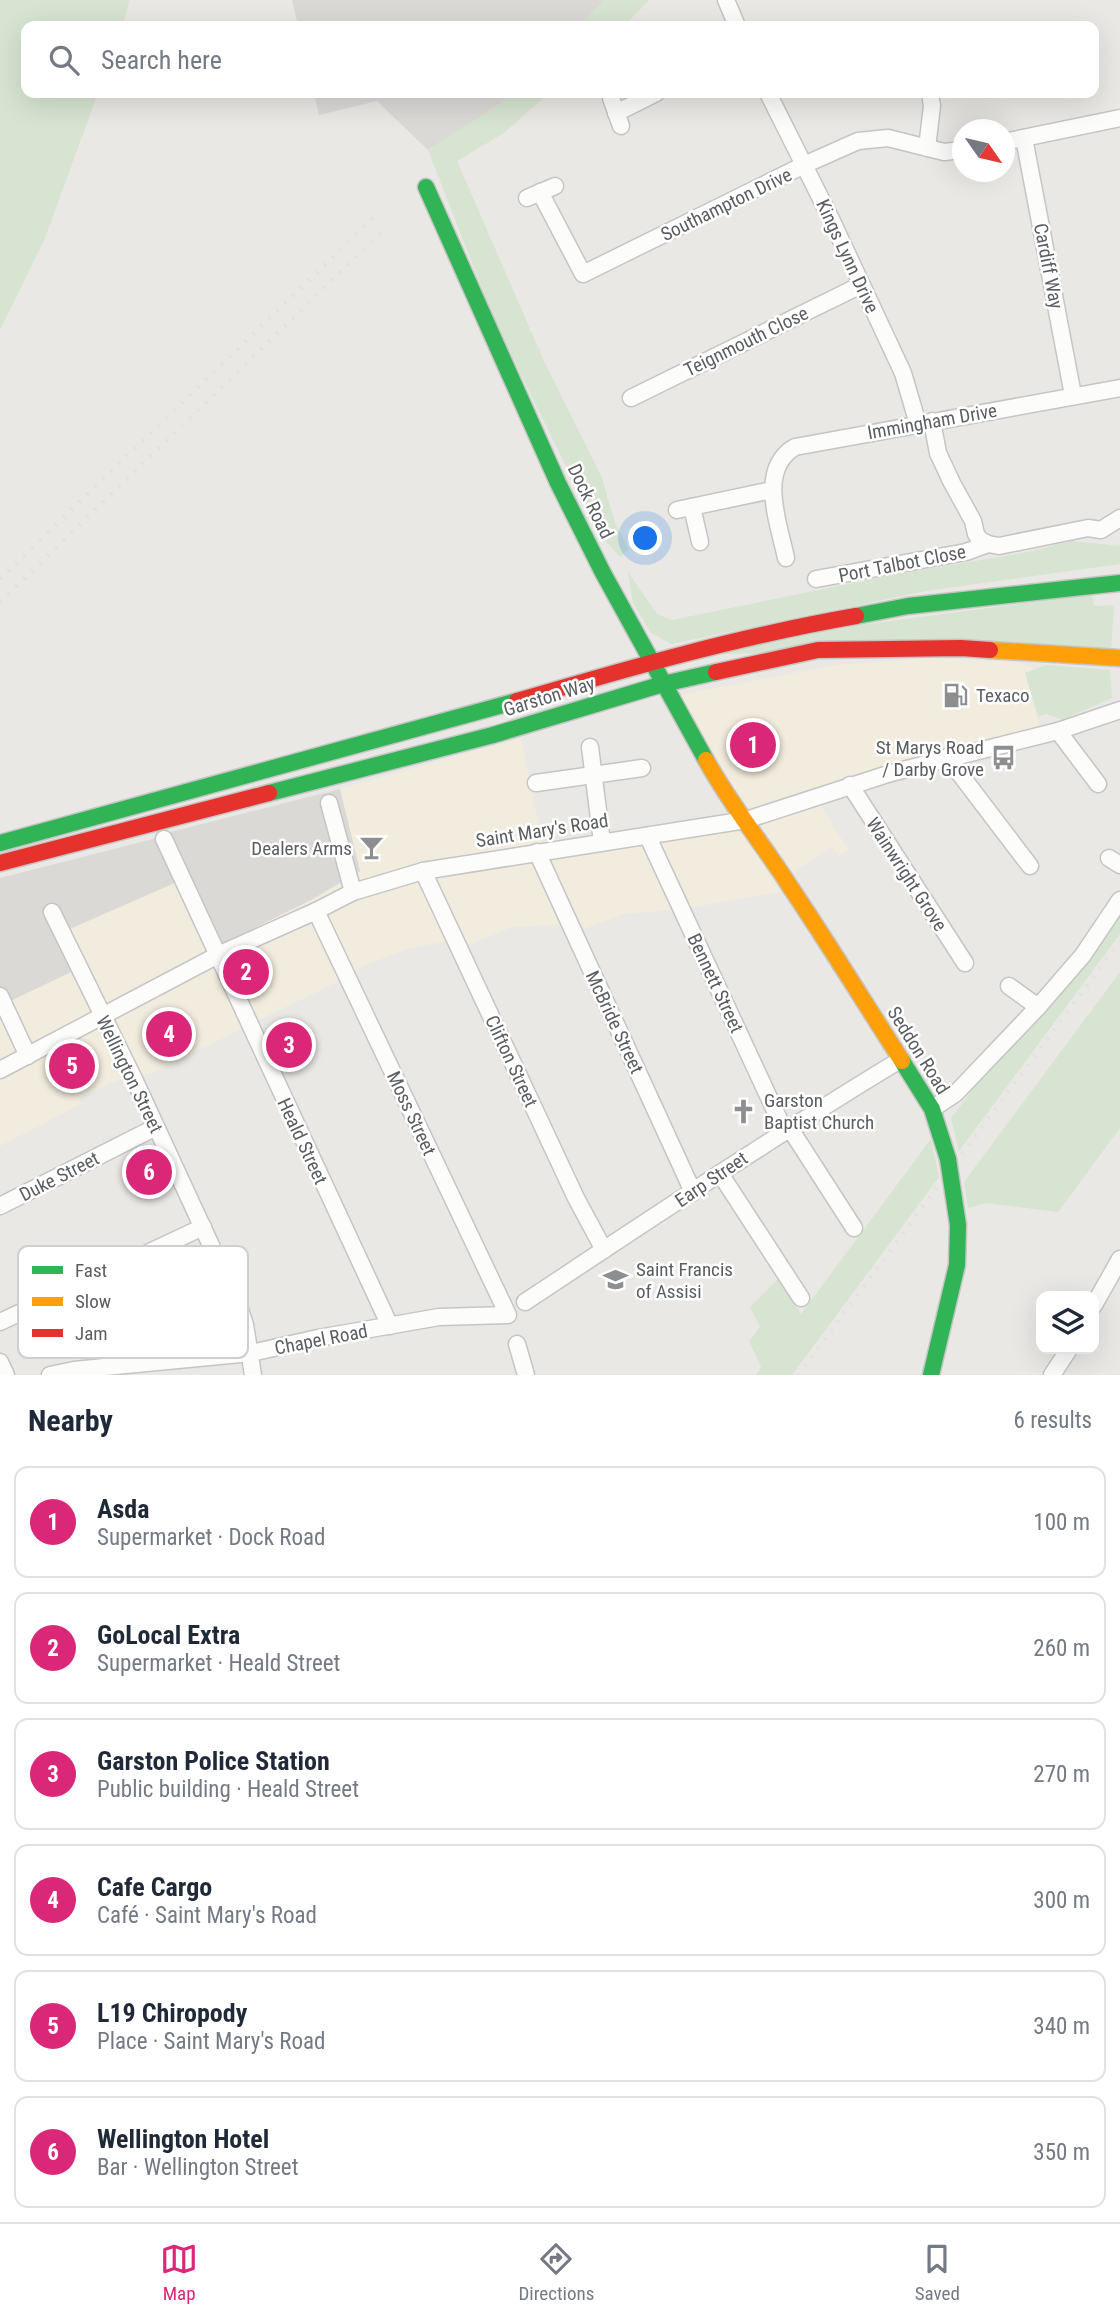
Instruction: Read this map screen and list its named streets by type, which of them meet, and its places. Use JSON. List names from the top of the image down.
{
  "streets": {
    "main road": ["Dock Road", "Garston Way", "Seddon Road"],
    "street": [
      "Southampton Drive",
      "Kings Lynn Drive",
      "Cardiff Way",
      "Teignmouth Close",
      "Immingham Drive",
      "Port Talbot Close",
      "Saint Mary's Road",
      "Wainwright Grove",
      "Bennett Street",
      "McBride Street",
      "Clifton Street",
      "Wellington Street",
      "Moss Street",
      "Heald Street",
      "Duke Street",
      "Earp Street",
      "Chapel Road"
    ]
  },
  "crossings": [
    ["Southampton Drive", "Kings Lynn Drive"],
    ["Kings Lynn Drive", "Teignmouth Close"],
    ["Kings Lynn Drive", "Immingham Drive"],
    ["Kings Lynn Drive", "Port Talbot Close"],
    ["Cardiff Way", "Immingham Drive"],
    ["Immingham Drive", "Port Talbot Close"],
    ["Dock Road", "Garston Way"],
    ["Dock Road", "Saint Mary's Road"],
    ["Dock Road", "Seddon Road"],
    ["Saint Mary's Road", "Wainwright Grove"],
    ["Saint Mary's Road", "Bennett Street"],
    ["Saint Mary's Road", "McBride Street"],
    ["Saint Mary's Road", "Seddon Road"],
    ["Saint Mary's Road", "Clifton Street"],
    ["Saint Mary's Road", "Wellington Street"],
    ["Saint Mary's Road", "Moss Street"],
    ["Saint Mary's Road", "Heald Street"],
    ["Bennett Street", "Earp Street"],
    ["McBride Street", "Earp Street"],
    ["Seddon Road", "Earp Street"],
    ["Clifton Street", "Earp Street"],
    ["Wellington Street", "Duke Street"],
    ["Wellington Street", "Chapel Road"],
    ["Moss Street", "Chapel Road"],
    ["Heald Street", "Chapel Road"]
  ],
  "places": {
    "fuel station": ["Texaco"],
    "bus stop": ["St Marys Road / Darby Grove"],
    "bar": ["Dealers Arms"],
    "church": ["Garston Baptist Church"],
    "school or university": ["Saint Francis of Assisi"]
  },
  "legend": ["Fast", "Slow", "Jam"],
  "north": "bottom right",
  "page": {
    "search": "Search here",
    "pins": [
      "1",
      "2",
      "4",
      "3",
      "5",
      "6"
    ],
    "heading": ["Nearby", "6 results"],
    "list": [
      {
        "mark": "1",
        "name": "Asda",
        "note": "Supermarket · Dock Road",
        "value": "100 m"
      },
      {
        "mark": "2",
        "name": "GoLocal Extra",
        "note": "Supermarket · Heald Street",
        "value": "260 m"
      },
      {
        "mark": "3",
        "name": "Garston Police Station",
        "note": "Public building · Heald Street",
        "value": "270 m"
      },
      {
        "mark": "4",
        "name": "Cafe Cargo",
        "note": "Café · Saint Mary's Road",
        "value": "300 m"
      },
      {
        "mark": "5",
        "name": "L19 Chiropody",
        "note": "Place · Saint Mary's Road",
        "value": "340 m"
      },
      {
        "mark": "6",
        "name": "Wellington Hotel",
        "note": "Bar · Wellington Street",
        "value": "350 m"
      }
    ],
    "nav": ["Map", "Directions", "Saved"]
  }
}
